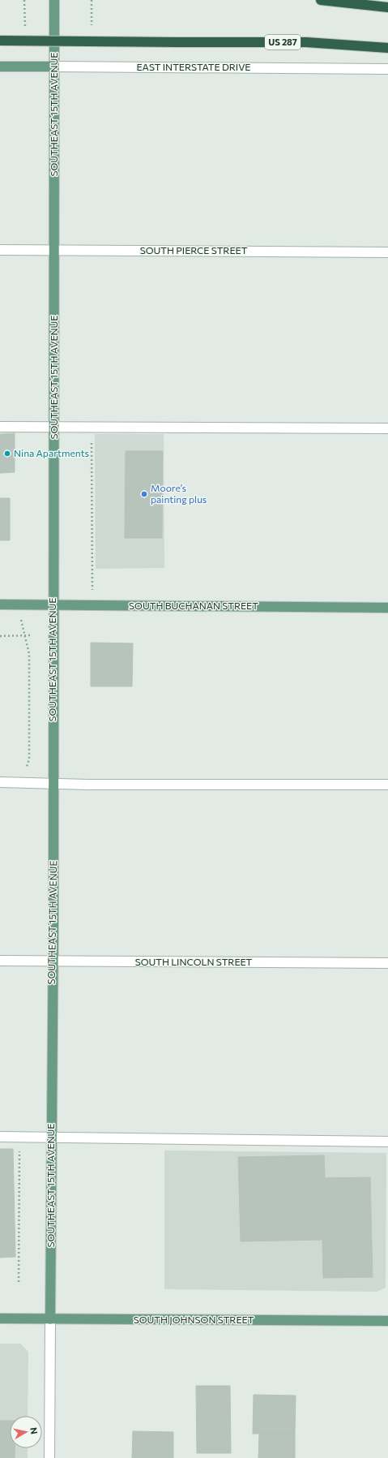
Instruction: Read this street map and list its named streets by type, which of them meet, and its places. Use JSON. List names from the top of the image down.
{
  "streets": {
    "highway": ["US 287"],
    "main road": [
      "EAST INTERSTATE DRIVE",
      "SOUTHEAST 15TH AVENUE",
      "SOUTH BUCHANAN STREET",
      "SOUTH JOHNSON STREET"
    ],
    "street": ["SOUTH PIERCE STREET", "SOUTH LINCOLN STREET"]
  },
  "crossings": [
    ["EAST INTERSTATE DRIVE", "SOUTHEAST 15TH AVENUE"],
    ["SOUTHEAST 15TH AVENUE", "SOUTH PIERCE STREET"],
    ["SOUTHEAST 15TH AVENUE", "SOUTH BUCHANAN STREET"],
    ["SOUTHEAST 15TH AVENUE", "SOUTH LINCOLN STREET"],
    ["SOUTHEAST 15TH AVENUE", "SOUTH JOHNSON STREET"]
  ],
  "places": ["Nina Apartments", "Moore’s painting plus"],
  "north": "right"
}
